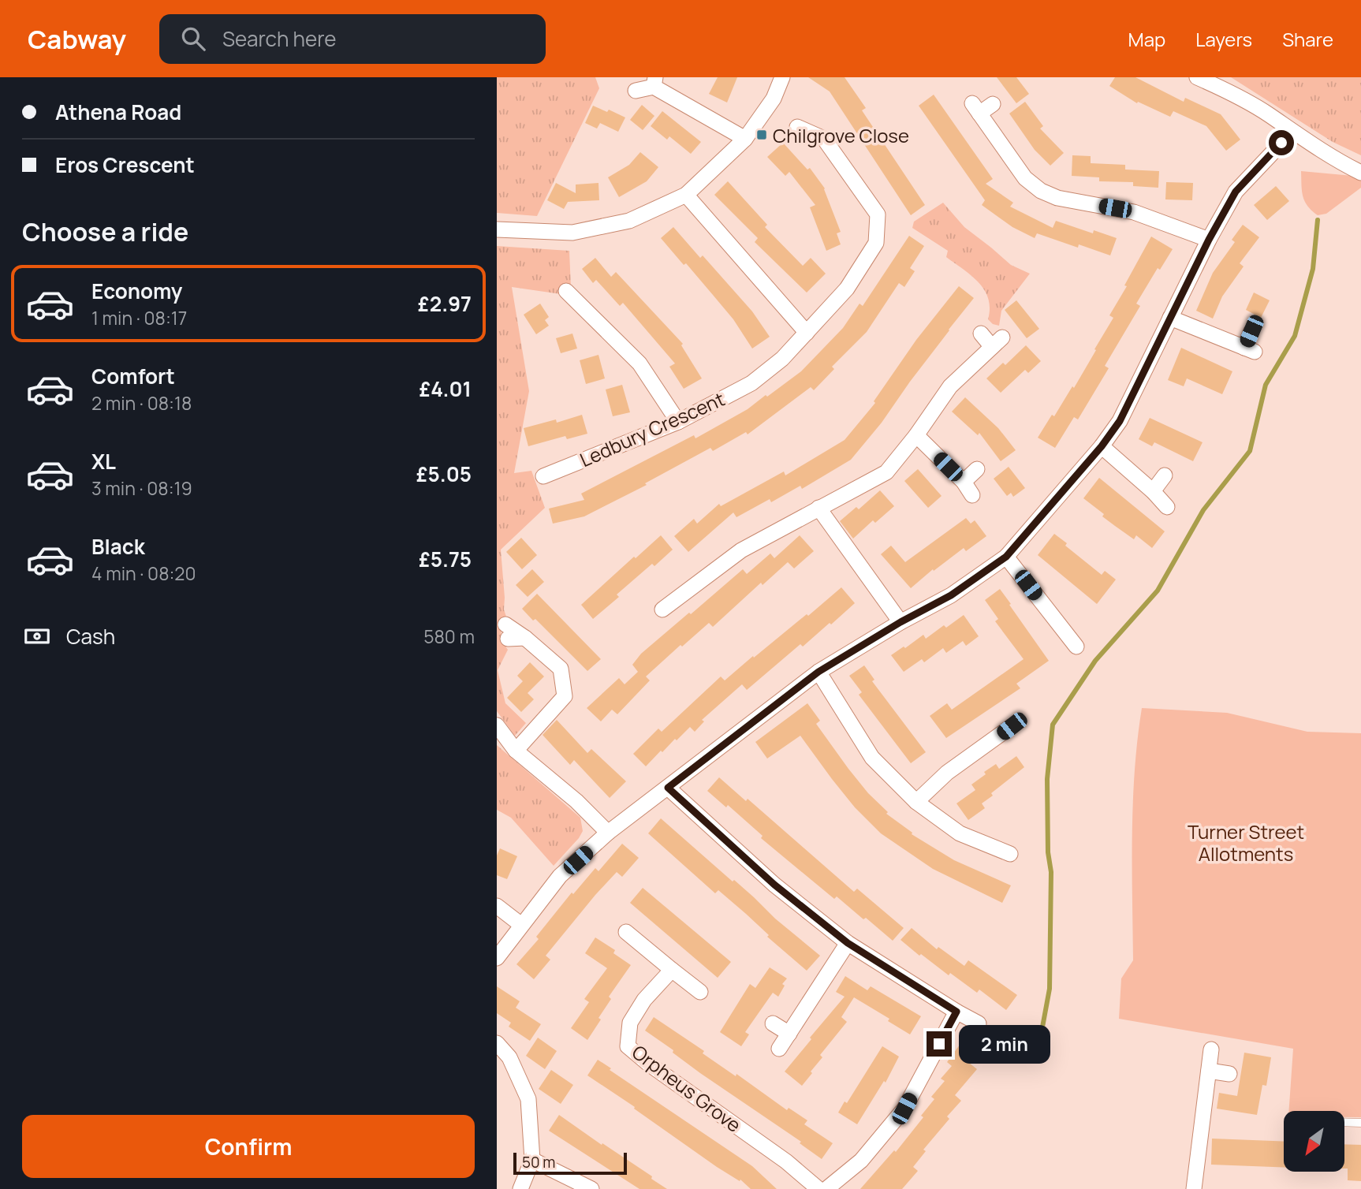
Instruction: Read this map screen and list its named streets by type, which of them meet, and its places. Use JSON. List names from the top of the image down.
{
  "streets": {
    "street": ["Ledbury Crescent", "Orpheus Grove"]
  },
  "parks": ["Turner Street Allotments"],
  "places": {
    "transit": ["Chilgrove Close"]
  },
  "scale_bar": "50 m",
  "north": "bottom left",
  "page": {
    "header": "Cabway",
    "search": "Search here",
    "nav": ["Map", "Layers", "Share"],
    "banner": ["Athena Road", "Eros Crescent"],
    "heading": "Choose a ride",
    "list": [
      {
        "name": "Economy",
        "note": "1 min · 08:17",
        "value": "£2.97"
      },
      {
        "name": "Comfort",
        "note": "2 min · 08:18",
        "value": "£4.01"
      },
      {
        "name": "XL",
        "note": "3 min · 08:19",
        "value": "£5.05"
      },
      {
        "name": "Black",
        "note": "4 min · 08:20",
        "value": "£5.75"
      }
    ],
    "pay": ["Cash", "580 m"],
    "bubble": "2 min",
    "buttons": "Confirm",
    "scale": "50 m"
  }
}
